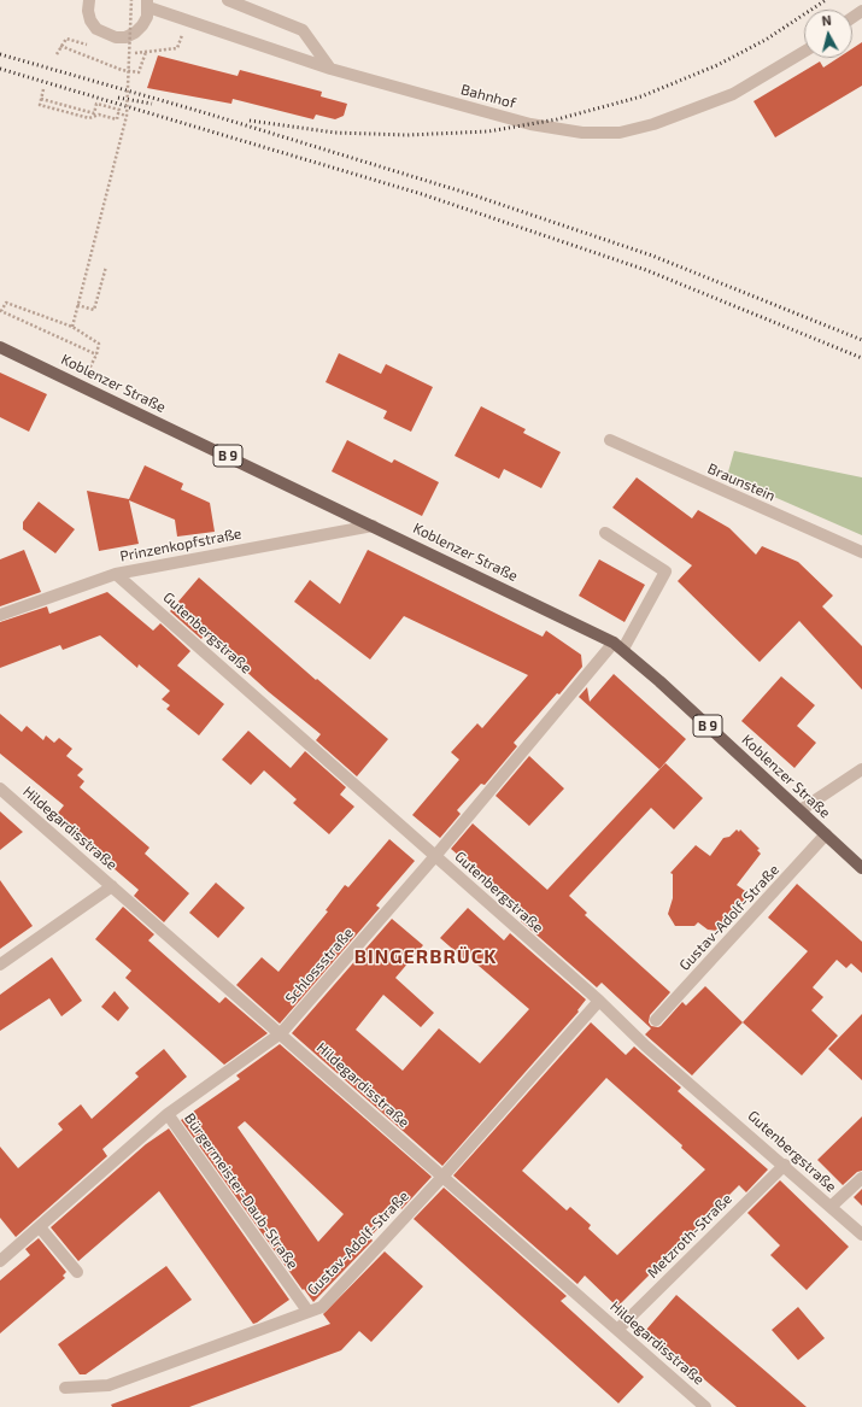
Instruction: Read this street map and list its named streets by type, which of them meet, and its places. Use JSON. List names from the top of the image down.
{
  "streets": {
    "main road": ["Koblenzer Straße", "B 9"],
    "street": [
      "Bahnhof",
      "Braunstein",
      "Prinzenkopfstraße",
      "Gutenbergstraße",
      "Hildegardisstraße",
      "Gustav-Adolf-Straße",
      "Schlossstraße",
      "Bürgermeister-Daub-Straße",
      "Metzroth-Straße"
    ]
  },
  "crossings": [
    ["Koblenzer Straße", "Prinzenkopfstraße"],
    ["Koblenzer Straße", "Gustav-Adolf-Straße"],
    ["Koblenzer Straße", "Schlossstraße"],
    ["Prinzenkopfstraße", "Gutenbergstraße"],
    ["Gutenbergstraße", "Gustav-Adolf-Straße"],
    ["Gutenbergstraße", "Schlossstraße"],
    ["Gutenbergstraße", "Metzroth-Straße"],
    ["Hildegardisstraße", "Gustav-Adolf-Straße"],
    ["Hildegardisstraße", "Schlossstraße"],
    ["Hildegardisstraße", "Metzroth-Straße"],
    ["Gustav-Adolf-Straße", "Bürgermeister-Daub-Straße"],
    ["Schlossstraße", "Bürgermeister-Daub-Straße"]
  ],
  "districts": ["BINGERBRÜCK"],
  "north": "top"
}
